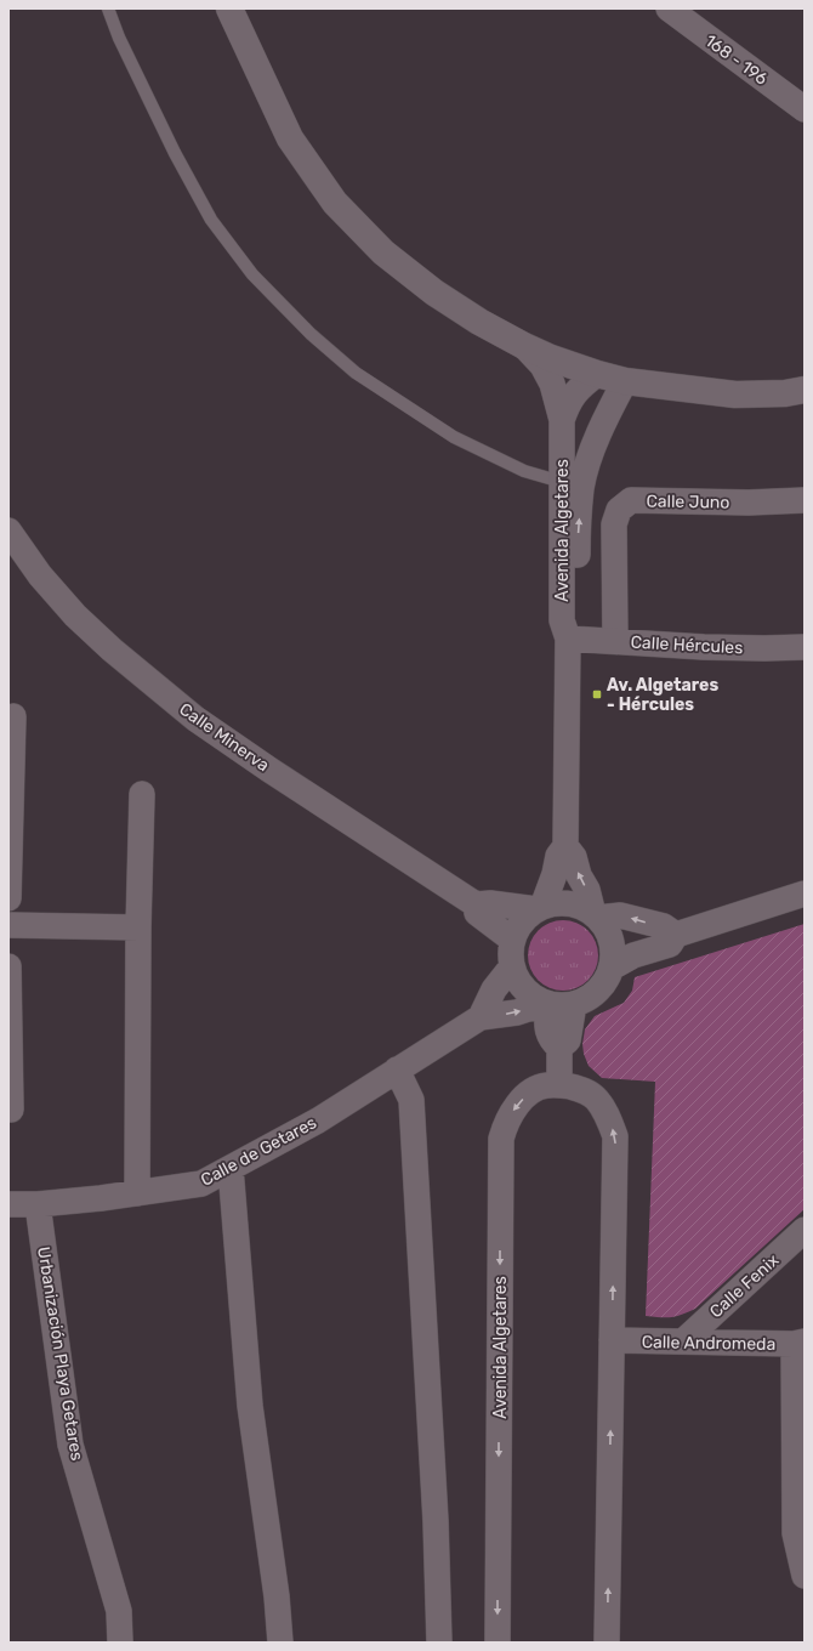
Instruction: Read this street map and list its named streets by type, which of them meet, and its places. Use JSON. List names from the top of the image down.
{
  "streets": {
    "street": [
      "168 - 196",
      "Calle Juno",
      "Avenida Algetares",
      "Calle Hércules",
      "Calle Minerva",
      "Calle de Getares",
      "Calle Fenix",
      "Calle Andromeda",
      "Urbanización Playa Getares"
    ]
  },
  "crossings": [
    ["Calle Juno", "Calle Hércules"],
    ["Avenida Algetares", "Calle Hércules"],
    ["Avenida Algetares", "Calle Minerva"],
    ["Avenida Algetares", "Calle de Getares"],
    ["Avenida Algetares", "Calle Andromeda"],
    ["Calle Minerva", "Calle de Getares"],
    ["Calle de Getares", "Urbanización Playa Getares"],
    ["Calle Fenix", "Calle Andromeda"]
  ],
  "places": {
    "transit": ["Av. Algetares - Hércules"]
  }
}
